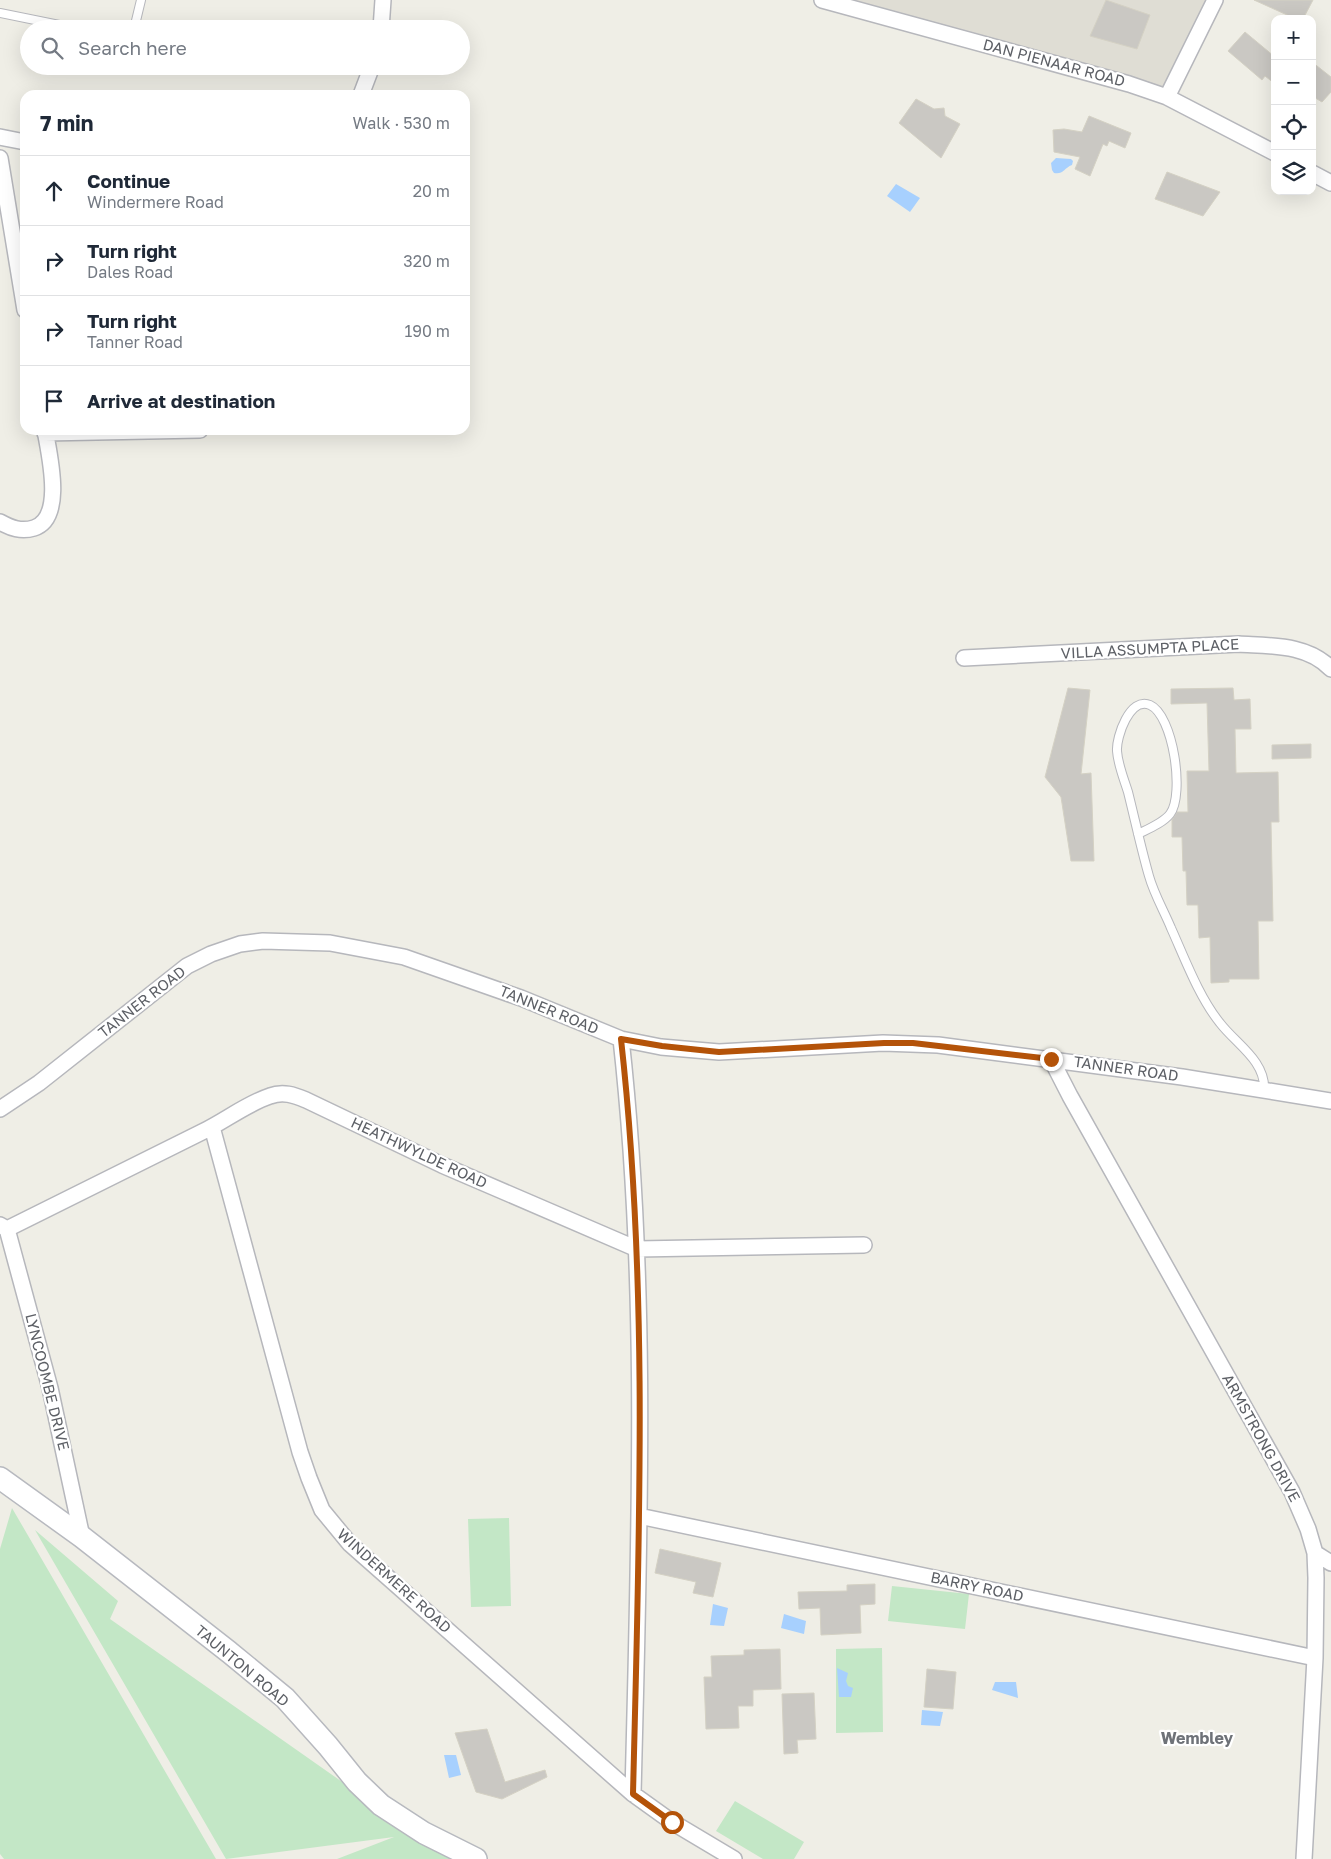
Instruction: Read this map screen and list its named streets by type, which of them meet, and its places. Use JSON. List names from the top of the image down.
{
  "streets": {
    "street": [
      "DAN PIENAAR ROAD",
      "VILLA ASSUMPTA PLACE",
      "TANNER ROAD",
      "HEATHWYLDE ROAD",
      "LYNCOOMBE DRIVE",
      "ARMSTRONG DRIVE",
      "WINDERMERE ROAD",
      "BARRY ROAD",
      "TAUNTON ROAD"
    ]
  },
  "crossings": [
    ["TANNER ROAD", "ARMSTRONG DRIVE"],
    ["HEATHWYLDE ROAD", "LYNCOOMBE DRIVE"],
    ["HEATHWYLDE ROAD", "WINDERMERE ROAD"],
    ["LYNCOOMBE DRIVE", "TAUNTON ROAD"],
    ["ARMSTRONG DRIVE", "BARRY ROAD"]
  ],
  "districts": ["Wembley"],
  "page": {
    "map_buttons": ["+", "−"],
    "search": "Search here",
    "heading": ["7 min", "Walk · 530 m"],
    "list": [
      ["Continue", "Windermere Road", "20 m"],
      ["Turn right", "Dales Road", "320 m"],
      ["Turn right", "Tanner Road", "190 m"],
      "Arrive at destination"
    ]
  }
}
